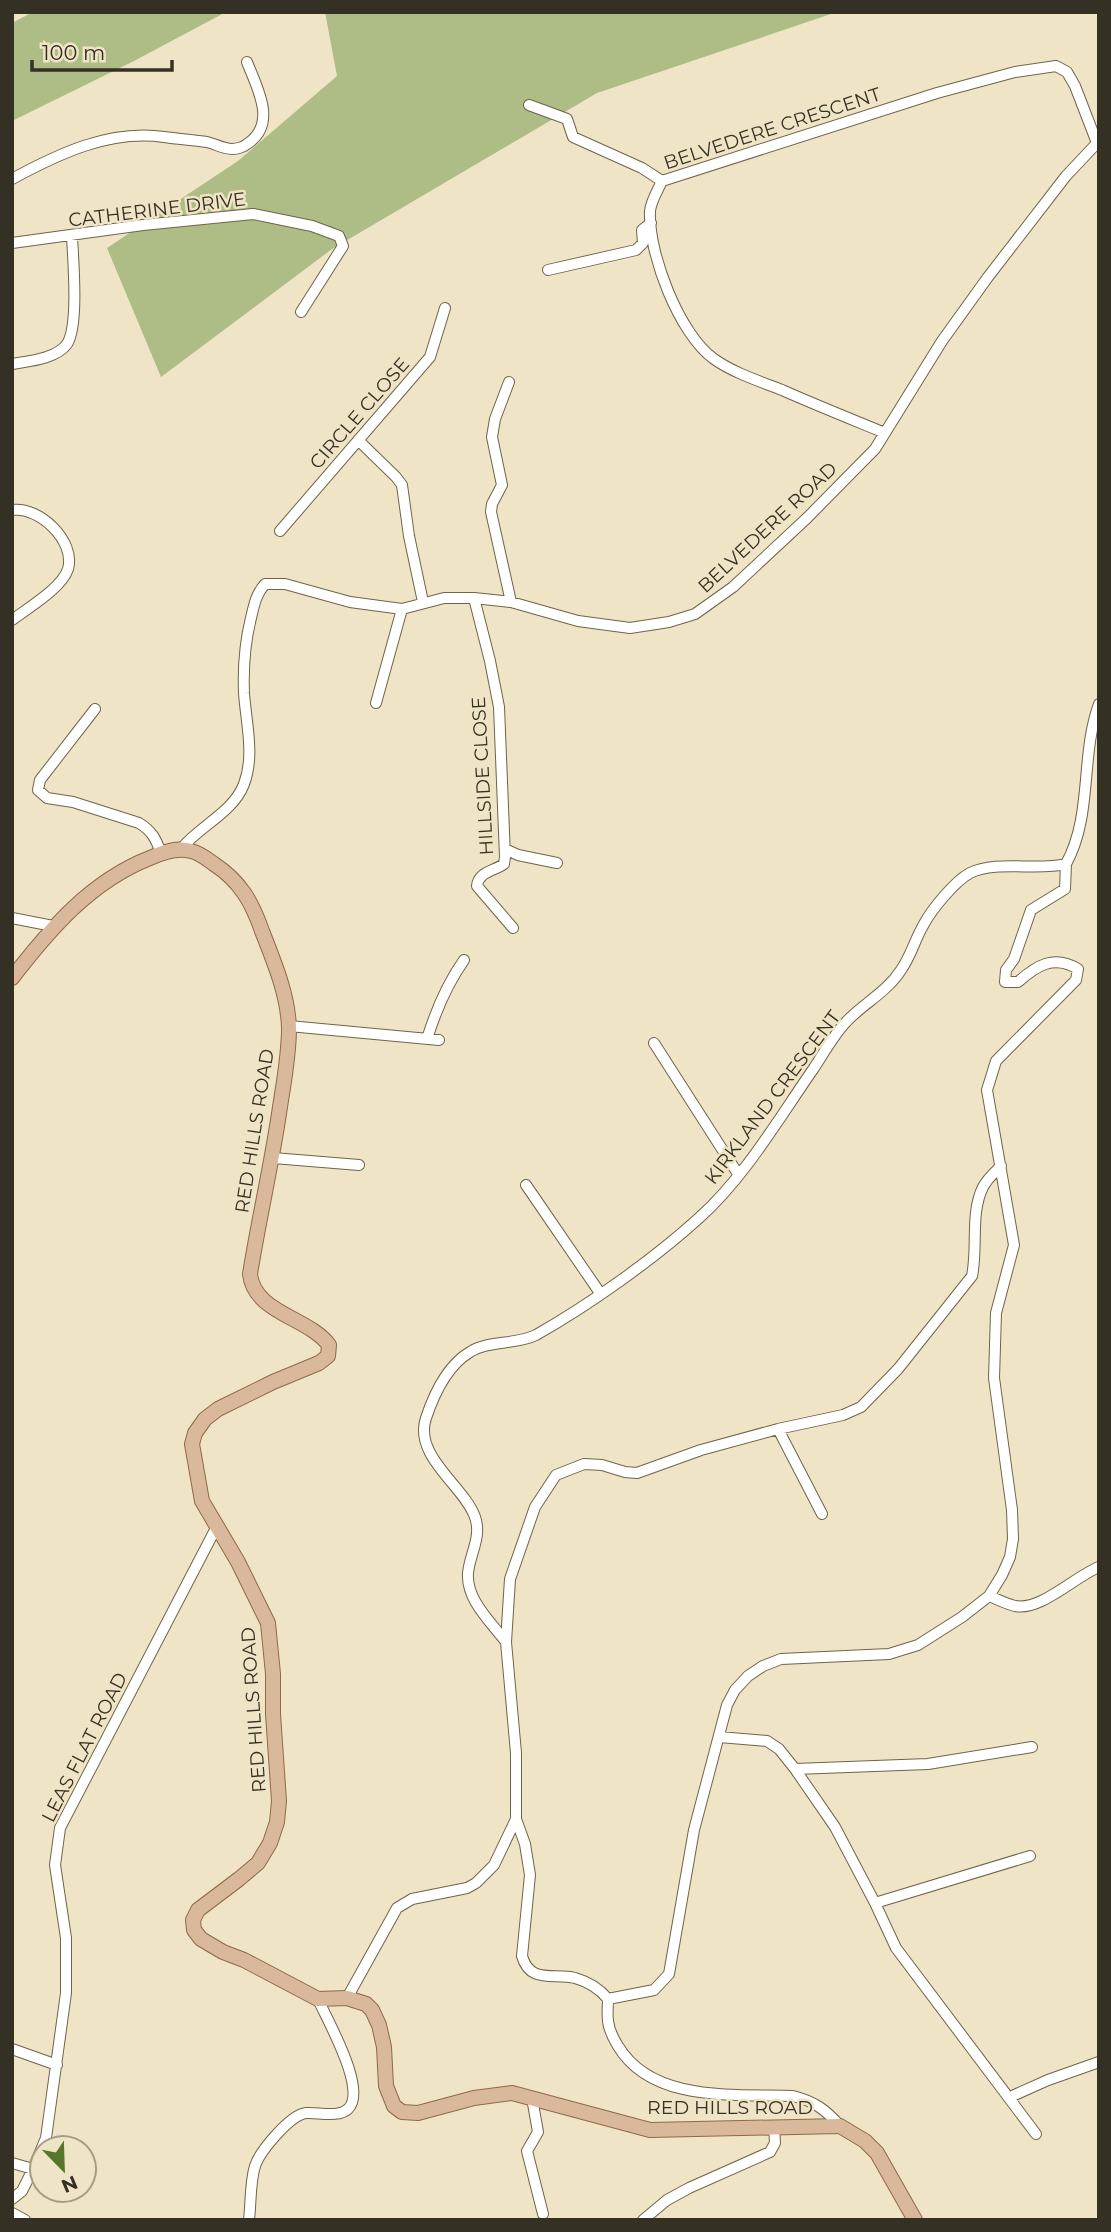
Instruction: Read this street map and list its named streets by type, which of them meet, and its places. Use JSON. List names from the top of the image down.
{
  "streets": {
    "main road": ["RED HILLS ROAD"],
    "street": [
      "BELVEDERE CRESCENT",
      "CATHERINE DRIVE",
      "CIRCLE CLOSE",
      "BELVEDERE ROAD",
      "HILLSIDE CLOSE",
      "KIRKLAND CRESCENT",
      "LEAS FLAT ROAD"
    ]
  },
  "crossings": [
    ["BELVEDERE CRESCENT", "BELVEDERE ROAD"],
    ["BELVEDERE ROAD", "HILLSIDE CLOSE"],
    ["BELVEDERE ROAD", "RED HILLS ROAD"],
    ["RED HILLS ROAD", "LEAS FLAT ROAD"]
  ],
  "scale_bar": "100 m",
  "north": "bottom right"
}
